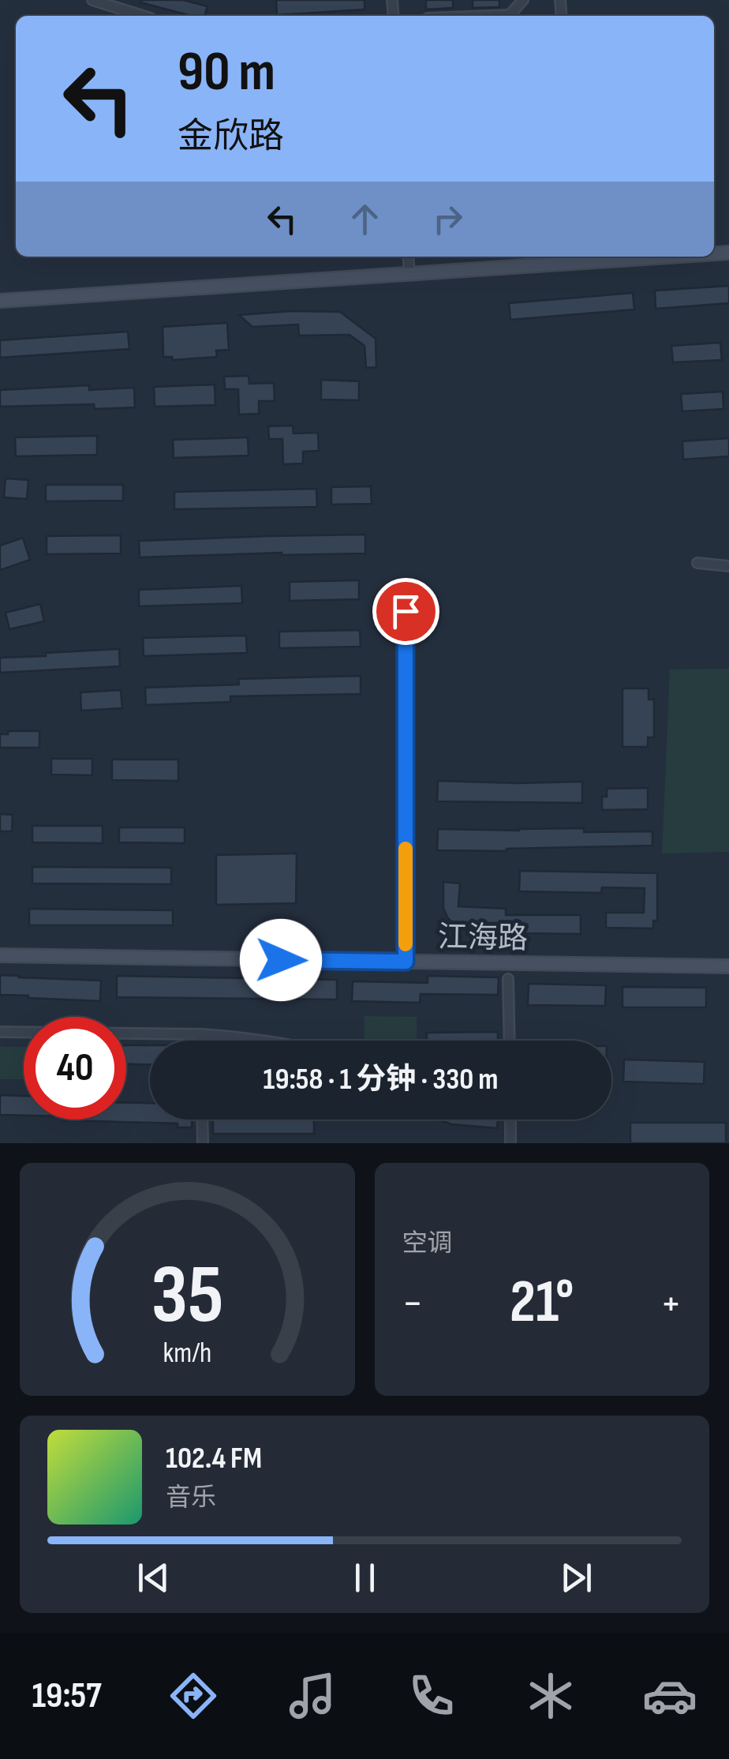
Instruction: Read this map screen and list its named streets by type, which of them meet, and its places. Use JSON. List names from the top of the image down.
{
  "streets": {
    "street": ["江海路"]
  },
  "page": {
    "turn": ["90 m", "金欣路"],
    "limit": "40",
    "trip": "19:58 · 1 分钟 · 330 m",
    "tile": "空调",
    "heat": ["−", "21°", "+"],
    "song": ["102.4 FM", "音乐"],
    "tabs": "19:57",
    "gauge": ["35", "km/h"]
  }
}
